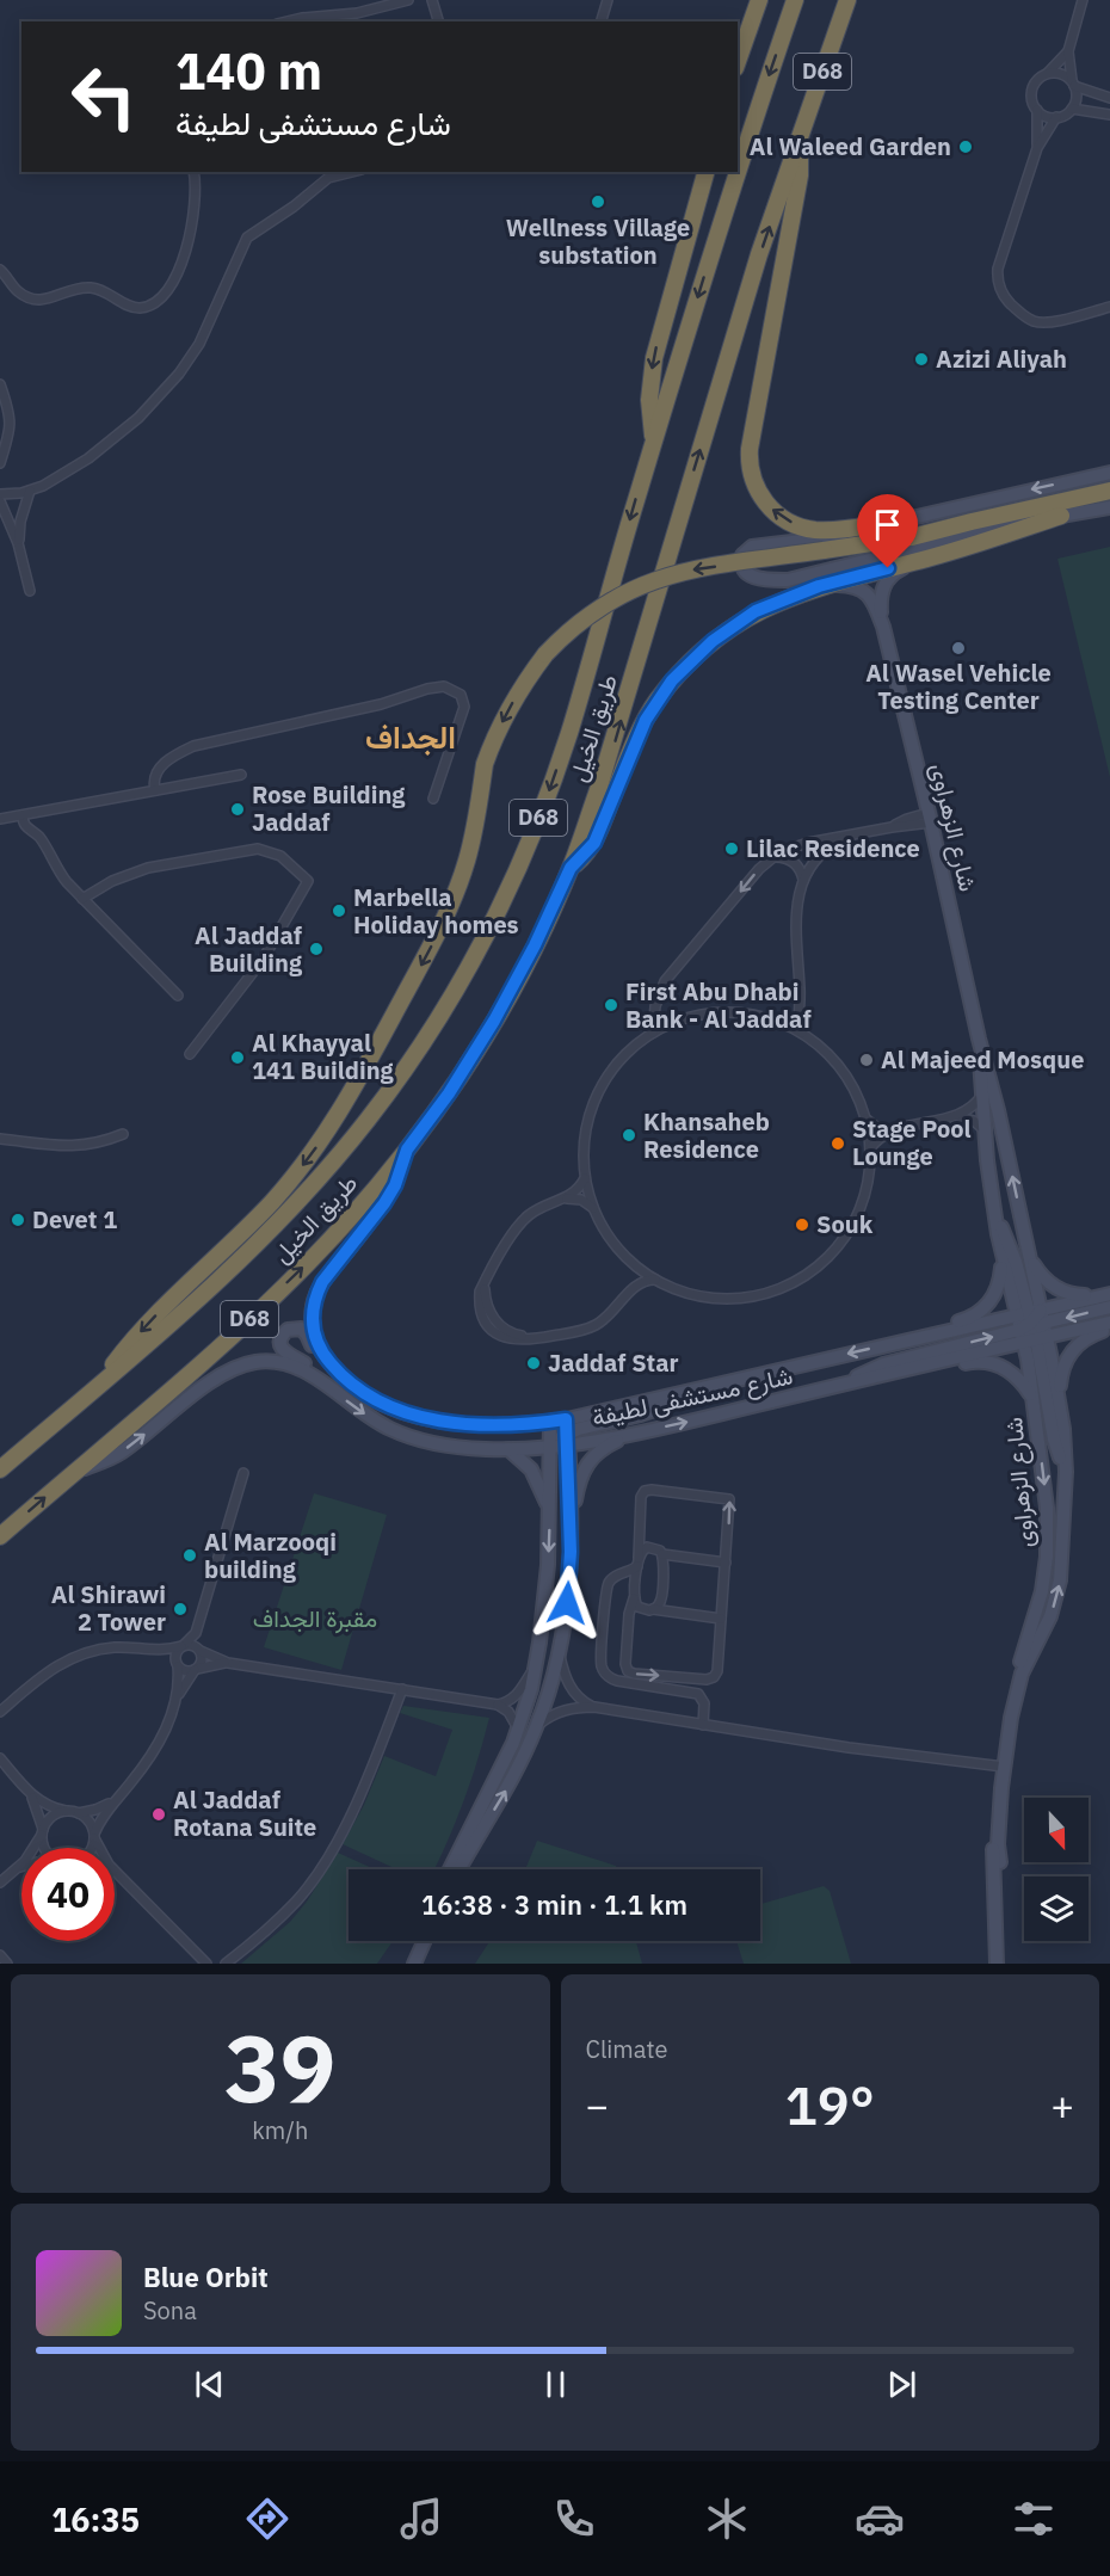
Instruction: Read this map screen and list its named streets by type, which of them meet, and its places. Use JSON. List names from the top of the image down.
{
  "streets": {
    "highway": ["D68", "طريق الخيل"],
    "main road": ["شارع الزهراوى", "شارع مستشفى لطيفة"]
  },
  "crossings": [
    ["طريق الخيل", "شارع مستشفى لطيفة"],
    ["شارع الزهراوى", "شارع مستشفى لطيفة"]
  ],
  "districts": ["الجداف"],
  "parks": ["مقبرة الجداف"],
  "places": [
    "Al Waleed Garden",
    "Wellness Village substation",
    "Azizi Aliyah",
    "Al Wasel Vehicle Testing Center",
    "Rose Building Jaddaf",
    "Lilac Residence",
    "Marbella Holiday homes",
    "Al Jaddaf Building",
    "First Abu Dhabi Bank - Al Jaddaf",
    "Al Khayyal 141 Building",
    "Al Majeed Mosque",
    "Khansaheb Residence",
    "Stage Pool Lounge",
    "Devet 1",
    "Souk",
    "Jaddaf Star",
    "Al Marzooqi building",
    "Al Shirawi 2 Tower",
    "Al Jaddaf Rotana Suite"
  ],
  "north": "bottom",
  "page": {
    "turn": ["140 m", "شارع مستشفى لطيفة"],
    "limit": "40",
    "trip": "16:38 · 3 min · 1.1 km",
    "tile": [
      ["39", "km/h"],
      "Climate"
    ],
    "heat": ["−", "19°", "+"],
    "song": ["Blue Orbit", "Sona"],
    "tabs": "16:35"
  }
}
